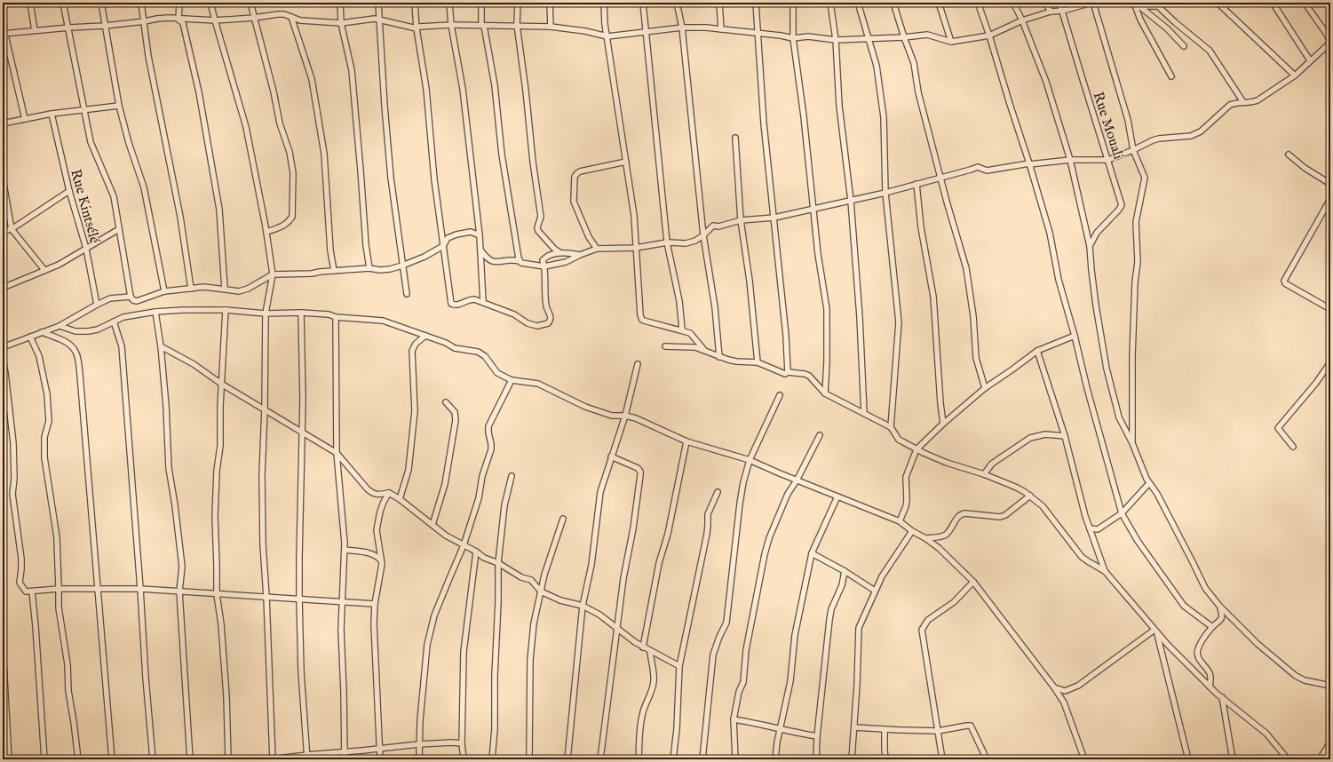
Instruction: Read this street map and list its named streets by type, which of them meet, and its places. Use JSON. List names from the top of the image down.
{
  "streets": {
    "street": ["Rue Mouali", "Rue Kintsélé"]
  }
}
